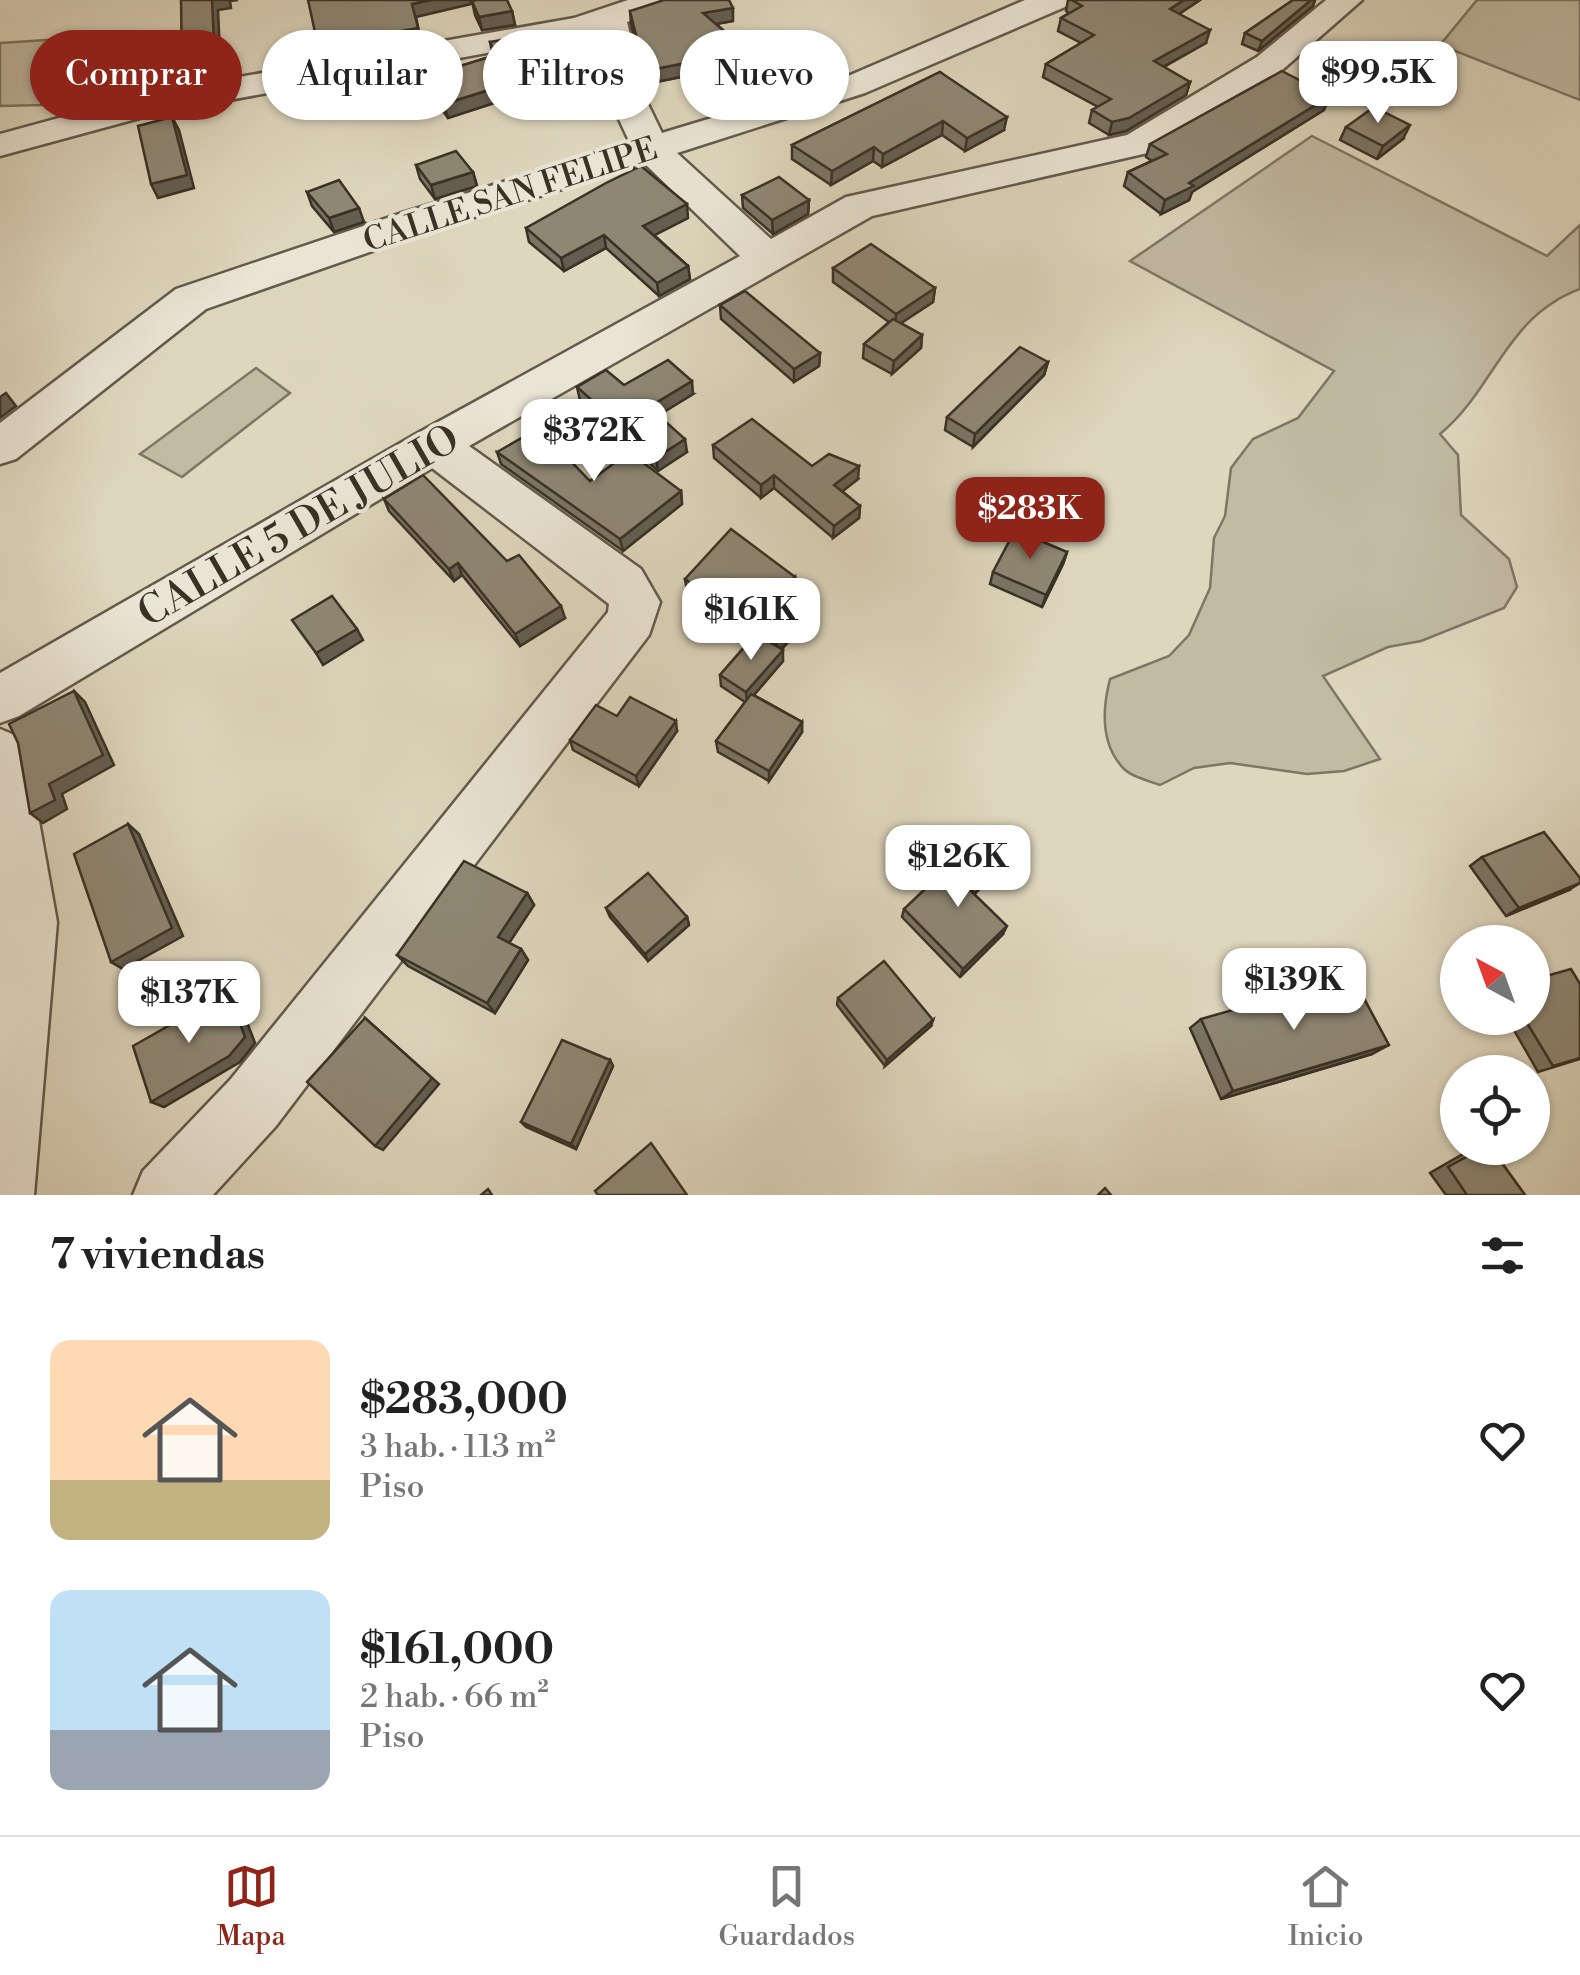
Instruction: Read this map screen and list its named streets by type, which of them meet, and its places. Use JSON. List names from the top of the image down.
{
  "streets": {
    "street": ["CALLE SAN FELIPE", "CALLE 5 DE JULIO"]
  },
  "north": "top left",
  "page": {
    "chip": [
      "Comprar",
      "Alquilar",
      "Filtros",
      "Nuevo"
    ],
    "price": [
      "$99.5K",
      "$372K",
      "$283K",
      "$161K",
      "$126K",
      "$139K",
      "$137K"
    ],
    "heading": "7 viviendas",
    "list": [
      {
        "name": "$283,000",
        "note": "3 hab. · 113 m² · Piso"
      },
      {
        "name": "$161,000",
        "note": "2 hab. · 66 m² · Piso"
      }
    ],
    "tabs": ["Mapa", "Guardados", "Inicio"]
  }
}
